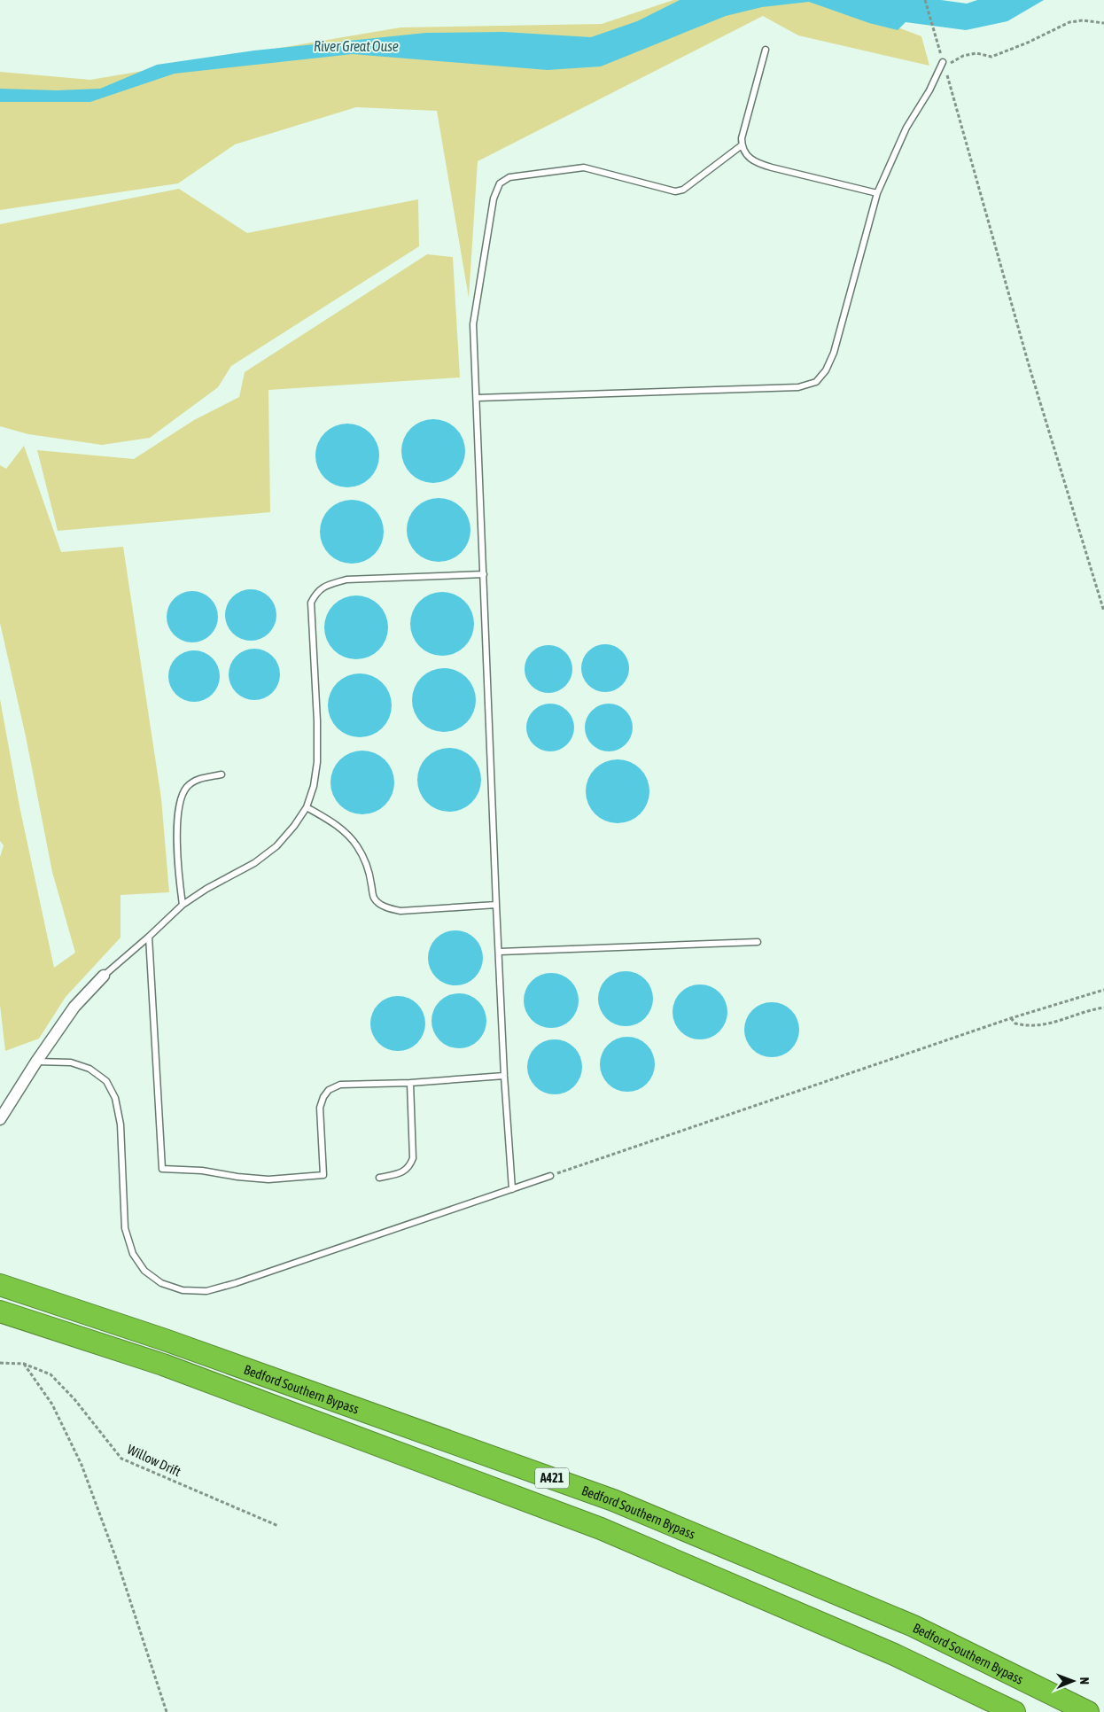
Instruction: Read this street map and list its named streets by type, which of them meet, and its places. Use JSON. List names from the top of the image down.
{
  "streets": {
    "highway": ["Bedford Southern Bypass", "A421"],
    "path": ["Willow Drift"]
  },
  "water": ["River Great Ouse"],
  "north": "right"
}
